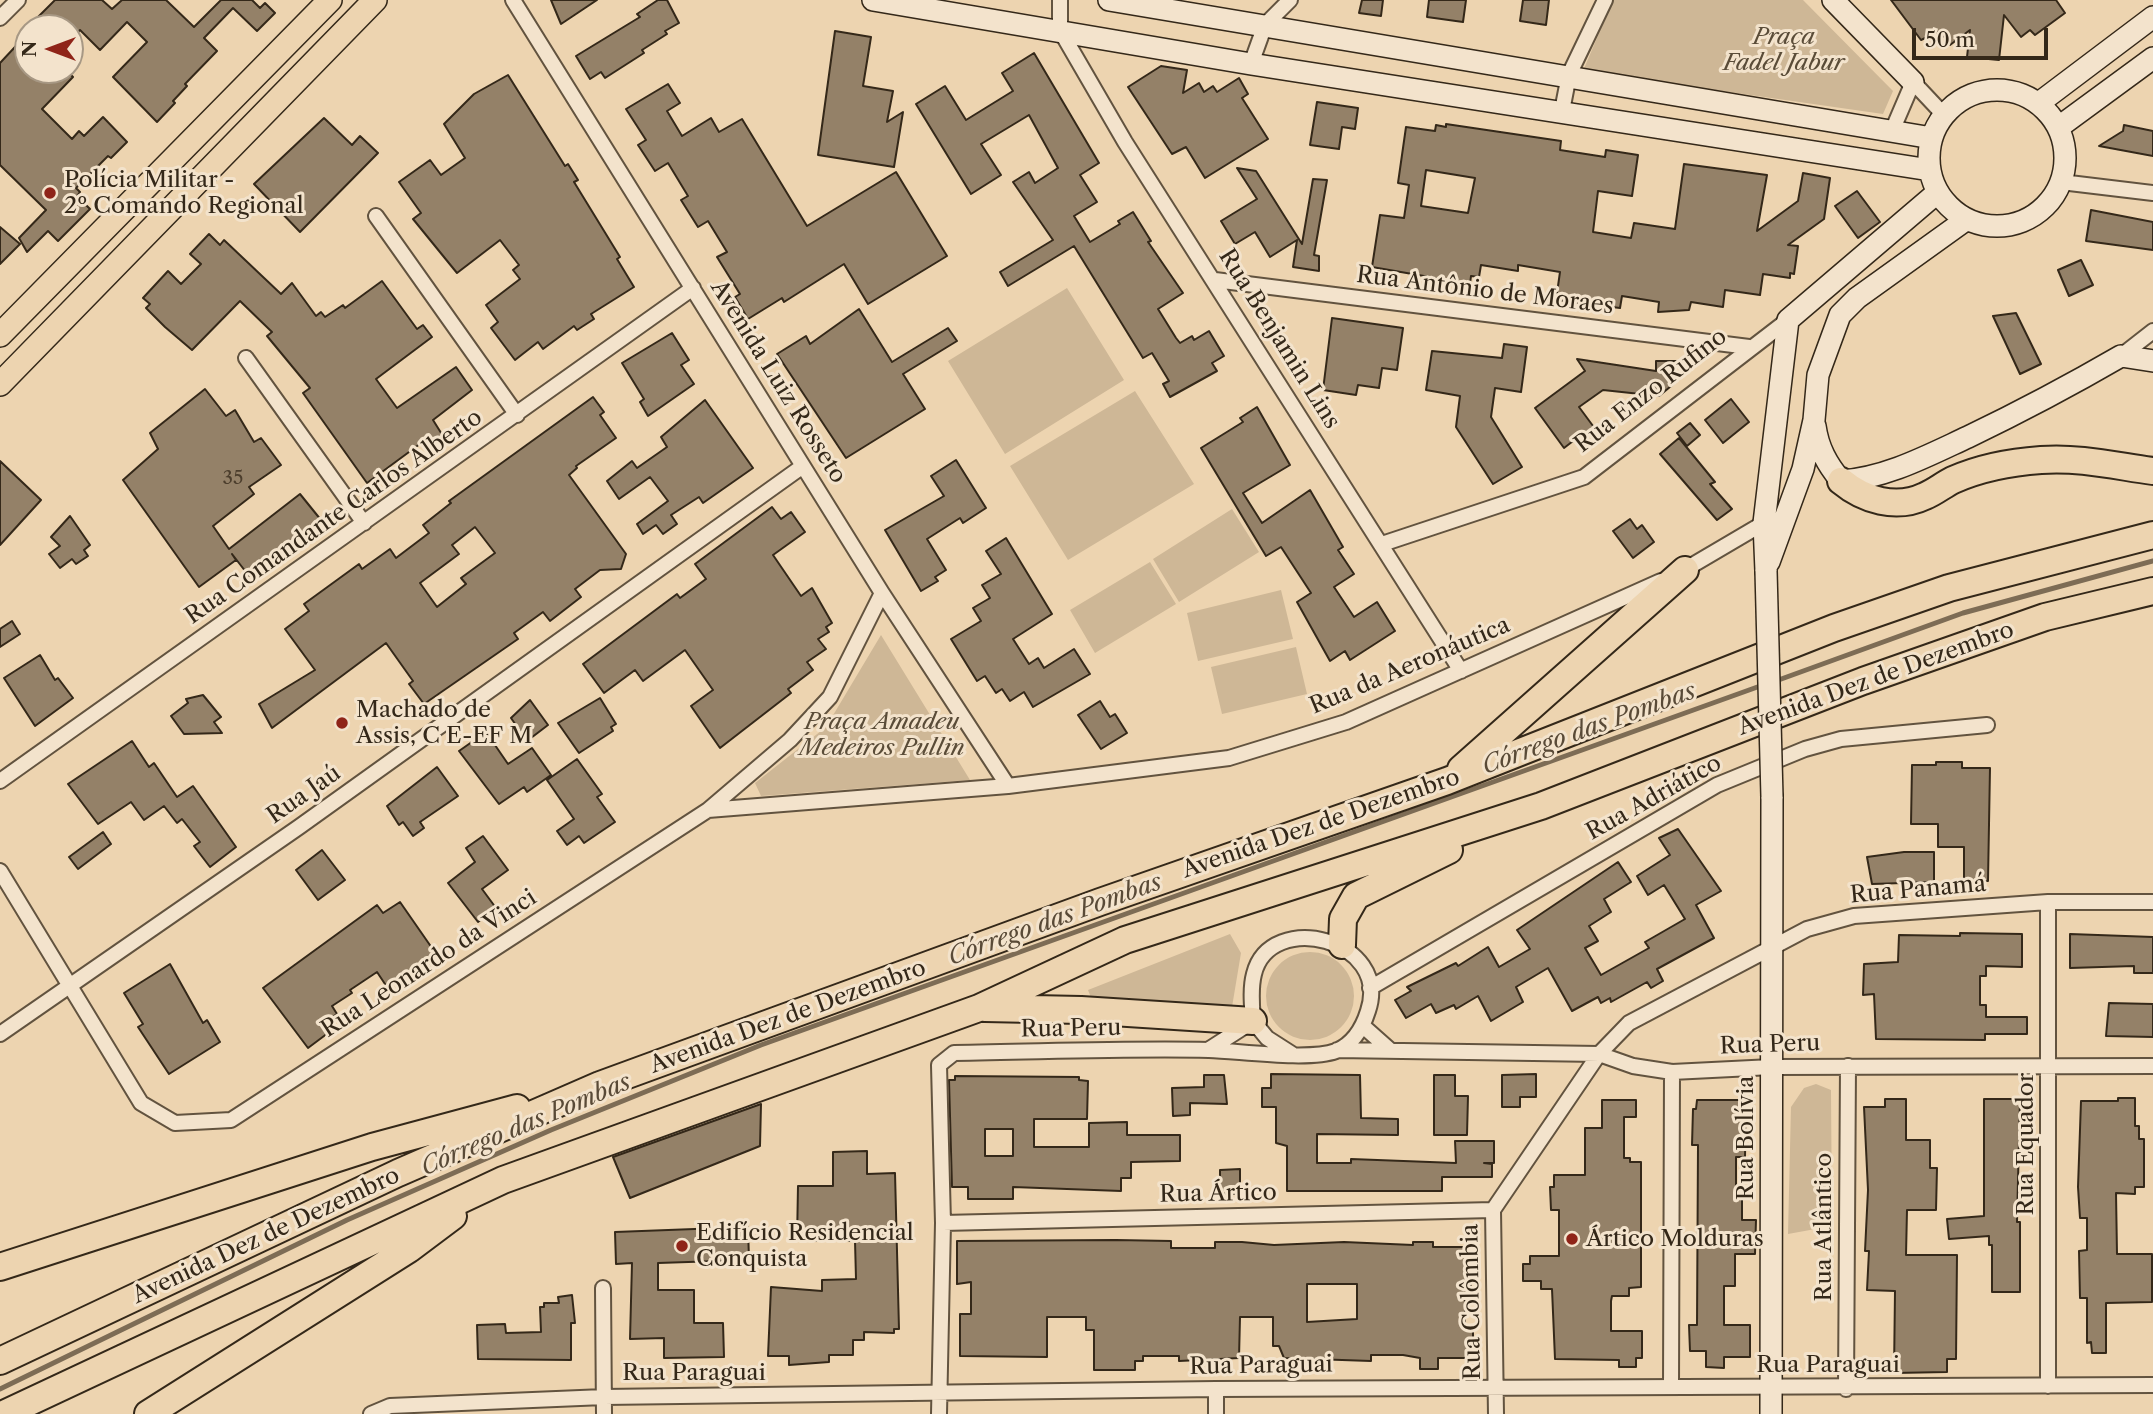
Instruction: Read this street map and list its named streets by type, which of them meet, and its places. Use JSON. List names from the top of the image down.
{
  "streets": {
    "highway": ["Avenida Dez de Dezembro"],
    "street": [
      "Rua Antônio de Moraes",
      "Rua Benjamin Lins",
      "Avenida Luiz Rosseto",
      "Rua Enzo Rufino",
      "Rua Comandante Carlos Alberto",
      "Rua da Aeronáutica",
      "Rua Jaú",
      "Rua Adriático",
      "Rua Panamá",
      "Rua Leonardo da Vinci",
      "Rua Peru",
      "Rua Bolívia",
      "Rua Equador",
      "Rua Ártico",
      "Rua Atlântico",
      "Rua Colômbia",
      "Rua Paraguai"
    ]
  },
  "crossings": [
    ["Rua Antônio de Moraes", "Rua Benjamin Lins"],
    ["Rua Antônio de Moraes", "Rua Enzo Rufino"],
    ["Rua Benjamin Lins", "Rua Enzo Rufino"],
    ["Rua Benjamin Lins", "Rua da Aeronáutica"],
    ["Avenida Luiz Rosseto", "Rua Comandante Carlos Alberto"],
    ["Avenida Luiz Rosseto", "Rua da Aeronáutica"],
    ["Avenida Luiz Rosseto", "Rua Jaú"],
    ["Avenida Luiz Rosseto", "Rua Leonardo da Vinci"],
    ["Rua Enzo Rufino", "Rua Bolívia"],
    ["Rua da Aeronáutica", "Rua Leonardo da Vinci"],
    ["Rua da Aeronáutica", "Rua Bolívia"],
    ["Rua Jaú", "Rua Leonardo da Vinci"],
    ["Rua Adriático", "Rua Peru"],
    ["Rua Panamá", "Rua Peru"],
    ["Rua Panamá", "Rua Bolívia"],
    ["Rua Panamá", "Rua Equador"],
    ["Rua Panamá", "Rua Colômbia"],
    ["Rua Peru", "Rua Bolívia"],
    ["Rua Peru", "Rua Equador"],
    ["Rua Peru", "Rua Ártico"],
    ["Rua Peru", "Rua Atlântico"],
    ["Rua Peru", "Rua Colômbia"],
    ["Rua Bolívia", "Rua Paraguai"],
    ["Rua Equador", "Rua Paraguai"],
    ["Rua Ártico", "Rua Colômbia"],
    ["Rua Atlântico", "Rua Paraguai"],
    ["Rua Colômbia", "Rua Paraguai"]
  ],
  "water": ["Córrego das Pombas"],
  "parks": ["Praça Fadel Jabur", "Praça Amadeu Medeiros Pullin"],
  "places": [
    "Polícia Militar - 2º Comando Regional",
    "Machado de Assis, C E-EF M",
    "Ártico Molduras",
    "Edifício Residencial Conquista"
  ],
  "house_numbers": ["35"],
  "scale_bar": "50 m",
  "north": "left"
}
